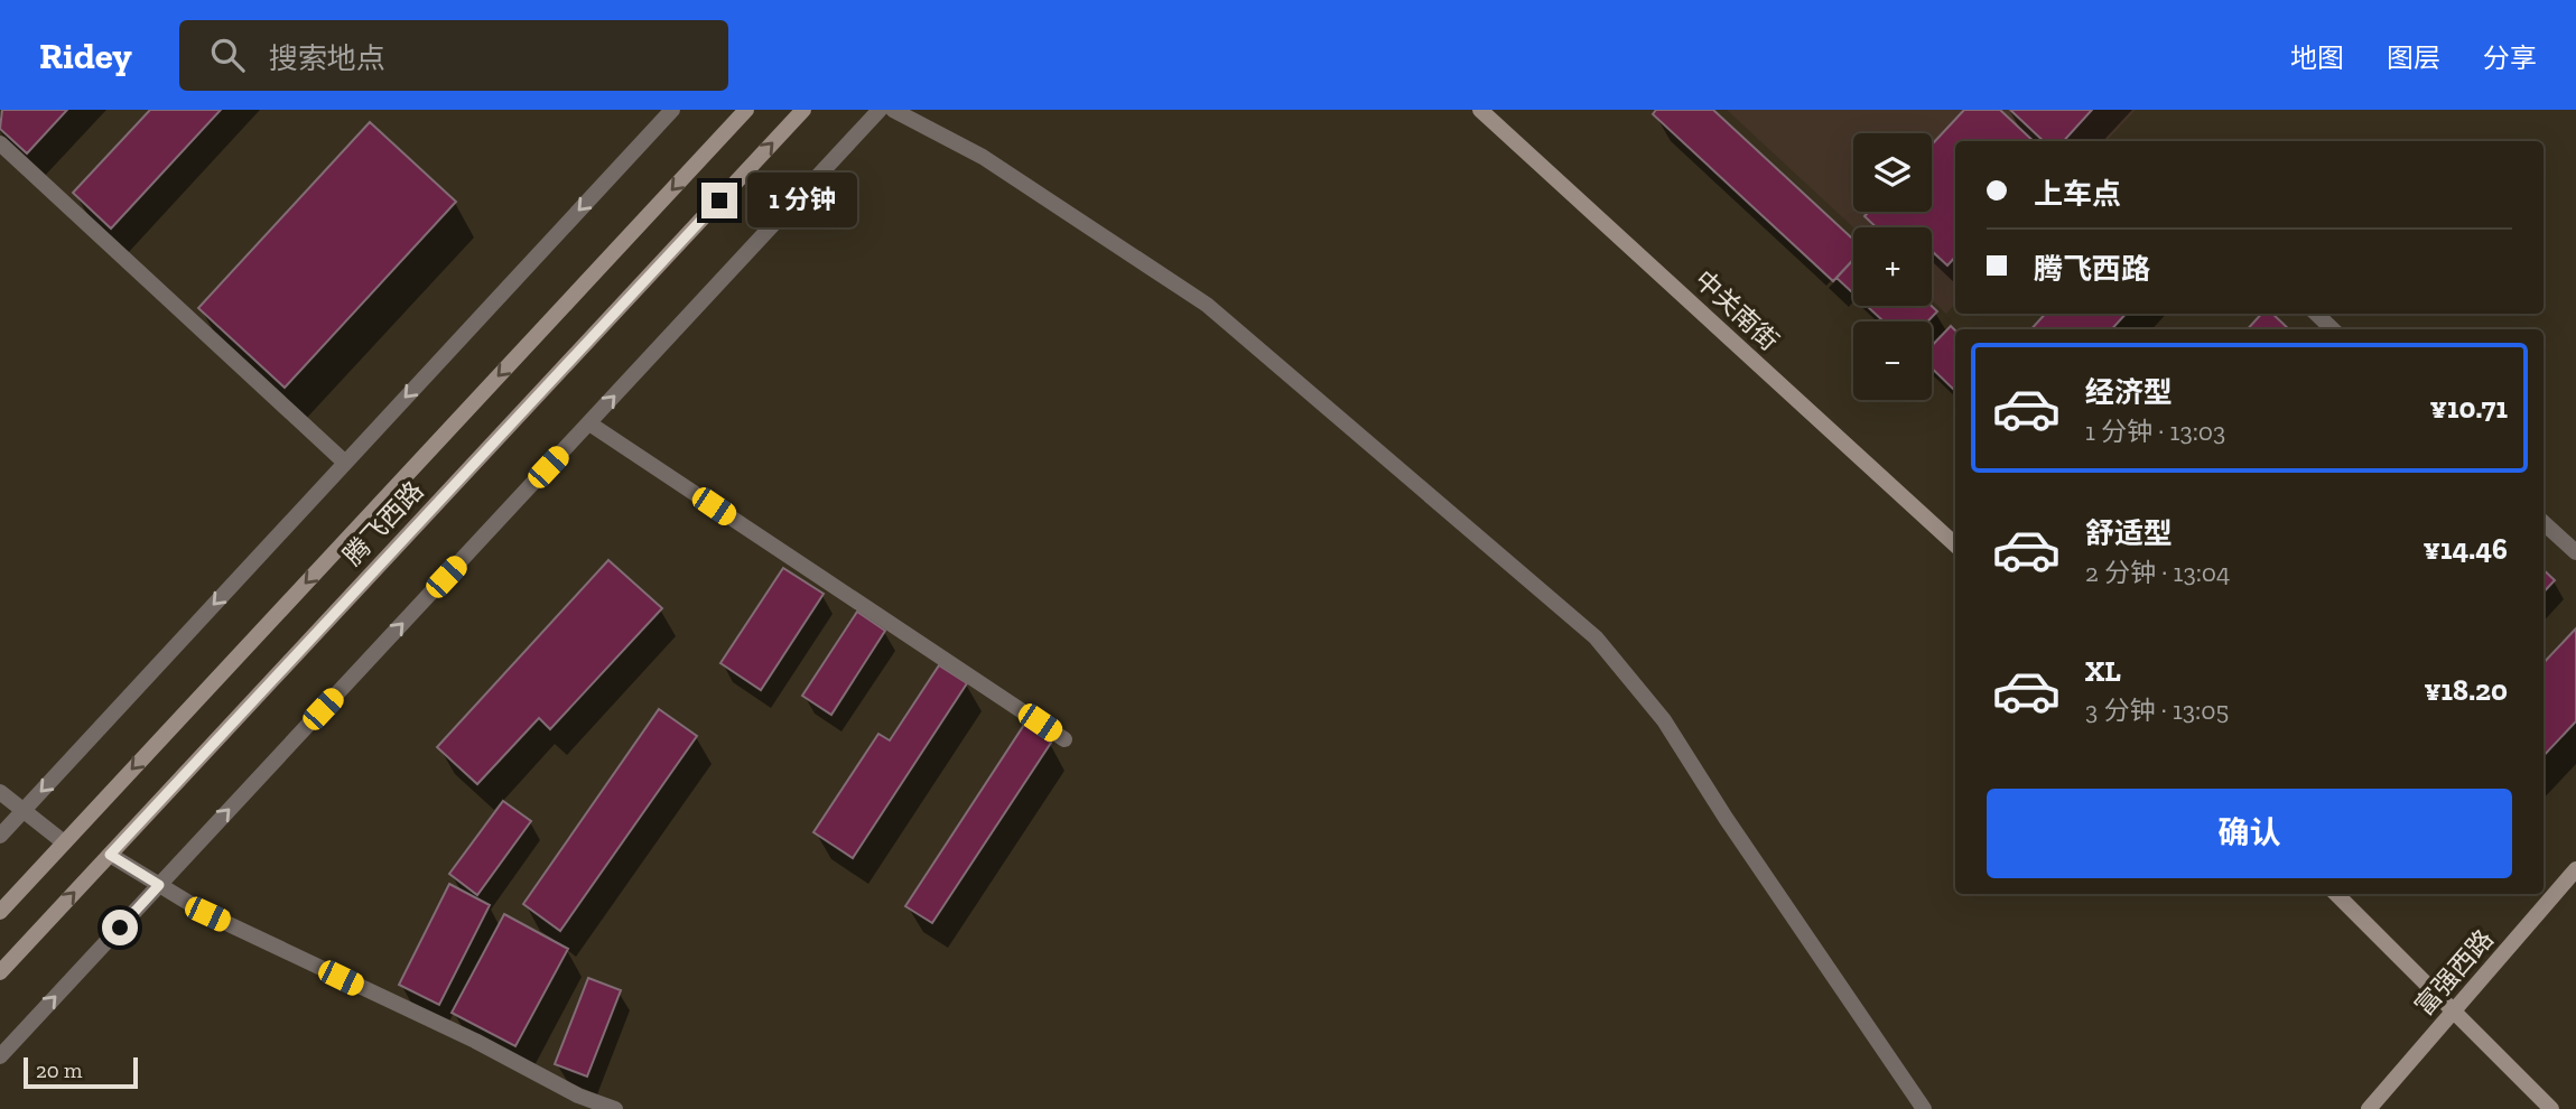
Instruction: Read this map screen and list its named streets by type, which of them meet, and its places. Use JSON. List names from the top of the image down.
{
  "streets": {
    "street": ["中关南街", "腾飞西路", "富强西路"]
  },
  "scale_bar": "20 m",
  "page": {
    "header": "Ridey",
    "search": "搜索地点",
    "nav": ["地图", "图层", "分享"],
    "map_buttons": ["+", "−"],
    "banner": ["上车点", "腾飞西路"],
    "bubble": "1 分钟",
    "list": [
      {
        "name": "经济型",
        "note": "1 分钟 · 13:03",
        "value": "¥10.71"
      },
      {
        "name": "舒适型",
        "note": "2 分钟 · 13:04",
        "value": "¥14.46"
      },
      {
        "name": "XL",
        "note": "3 分钟 · 13:05",
        "value": "¥18.20"
      }
    ],
    "buttons": "确认",
    "scale": "20 m"
  }
}
